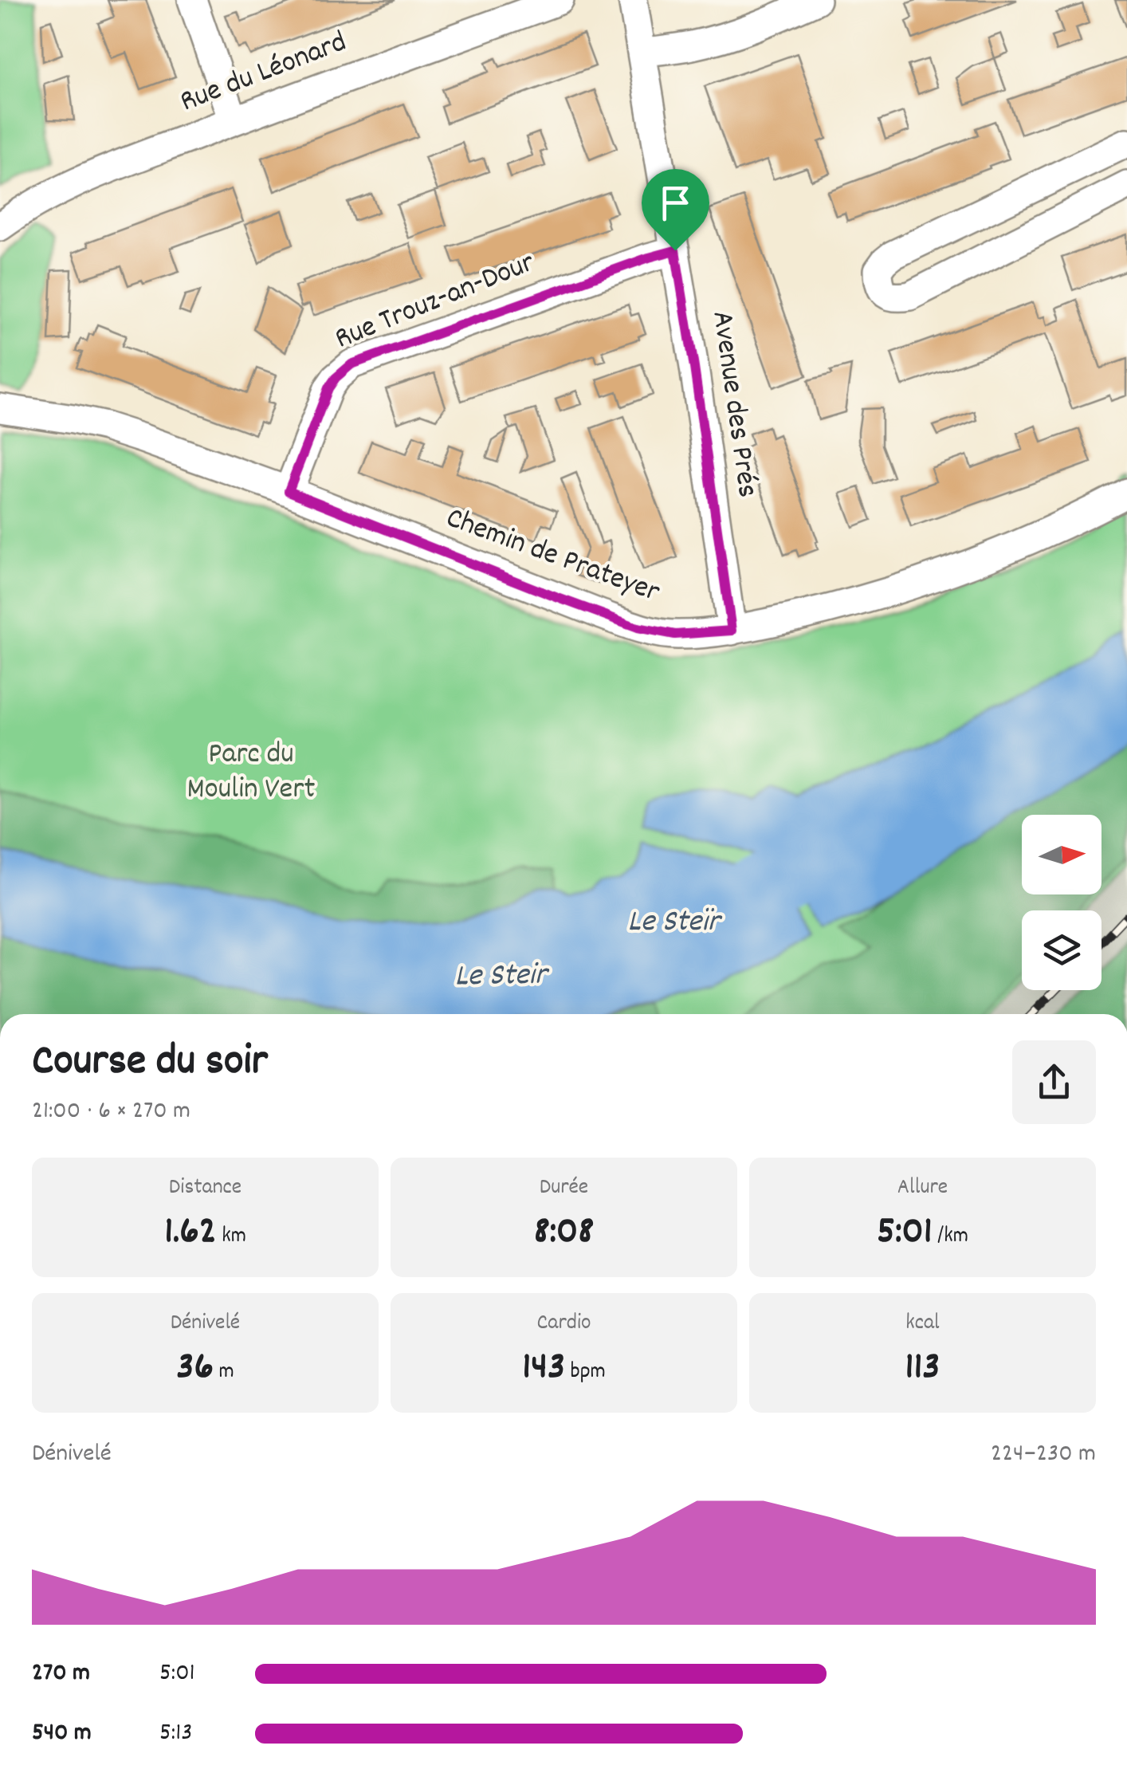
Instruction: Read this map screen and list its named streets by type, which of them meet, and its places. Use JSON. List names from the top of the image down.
{
  "streets": {
    "street": [
      "Rue du Léonard",
      "Rue Trouz-an-Dour",
      "Avenue des Prés",
      "Chemin de Prateyer"
    ]
  },
  "crossings": [
    ["Rue Trouz-an-Dour", "Avenue des Prés"],
    ["Rue Trouz-an-Dour", "Chemin de Prateyer"],
    ["Avenue des Prés", "Chemin de Prateyer"]
  ],
  "water": ["Le Steïr", "Le Steir"],
  "parks": ["Parc du Moulin Vert"],
  "north": "right",
  "page": {
    "heading": ["Course du soir", "21:00 · 6 × 270 m"],
    "stats": [
      ["Distance", "1.62 km"],
      ["Durée", "8:08"],
      ["Allure", "5:01 /km"],
      ["Dénivelé", "36 m"],
      ["Cardio", "143 bpm"],
      ["kcal", "113"]
    ],
    "chart": ["Dénivelé", "224–230 m"],
    "list": [
      {
        "name": "270 m",
        "note": "5:01"
      },
      {
        "name": "540 m",
        "note": "5:13"
      }
    ]
  }
}
